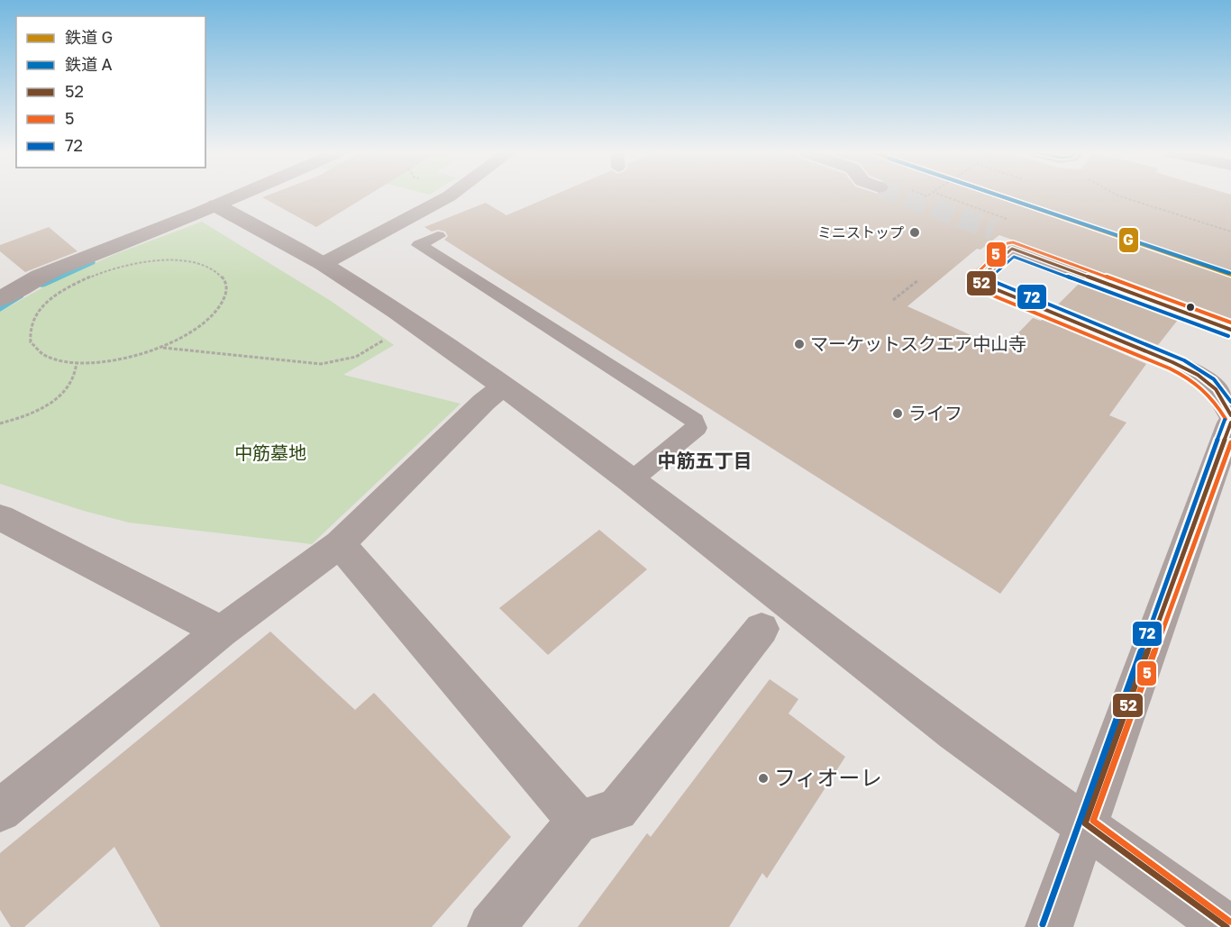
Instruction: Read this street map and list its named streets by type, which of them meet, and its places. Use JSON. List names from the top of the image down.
{
  "districts": ["中筋五丁目"],
  "parks": ["中筋墓地"],
  "places": [
    "ミニストップ",
    "マーケットスクエア中山寺",
    "ライフ",
    "フィオーレ"
  ],
  "lines": [
    "rail line G",
    "rail line A",
    "transit line 5",
    "transit line 52",
    "transit line 72"
  ],
  "legend": [
    "鉄道 G",
    "鉄道 A",
    "52",
    "5",
    "72"
  ]
}
